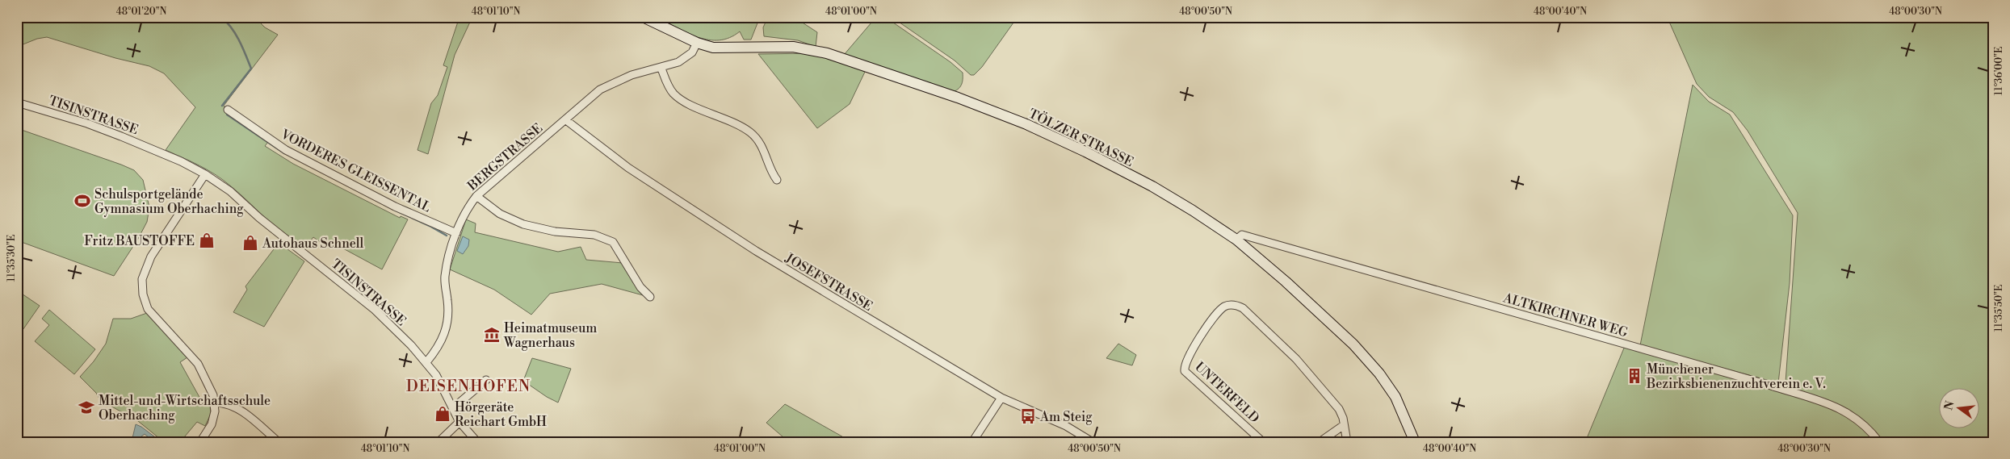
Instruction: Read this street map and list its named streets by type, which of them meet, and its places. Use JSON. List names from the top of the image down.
{
  "streets": {
    "main road": ["TÖLZER STRASSE"],
    "street": [
      "TISINSTRASSE",
      "BERGSTRASSE",
      "VORDERES GLEISSENTAL",
      "JOSEFSTRASSE",
      "ALTKIRCHNER WEG",
      "UNTERFELD"
    ]
  },
  "crossings": [
    ["TISINSTRASSE", "BERGSTRASSE"],
    ["TÖLZER STRASSE", "BERGSTRASSE"],
    ["TÖLZER STRASSE", "ALTKIRCHNER WEG"],
    ["BERGSTRASSE", "VORDERES GLEISSENTAL"],
    ["BERGSTRASSE", "JOSEFSTRASSE"]
  ],
  "districts": ["DEISENHOFEN"],
  "places": {
    "sports": ["Schulsportgelände Gymnasium Oberhaching"],
    "shop": ["Fritz BAUSTOFFE", "Autohaus Schnell", "Hörgeräte Reichart GmbH"],
    "museum": ["Heimatmuseum Wagnerhaus"],
    "building": ["Münchener Bezirksbienenzuchtverein e. V."],
    "school or university": ["Mittel-und-Wirtschaftsschule Oberhaching"],
    "bus stop": ["Am Steig"]
  },
  "north": "left",
  "coordinates": [
    "48°01'20\"N",
    "48°01'10\"N",
    "48°01'00\"N",
    "48°00'50\"N",
    "48°00'40\"N",
    "48°00'30\"N",
    "11°36'00\"E",
    "11°35'30\"E",
    "11°35'50\"E"
  ]
}
